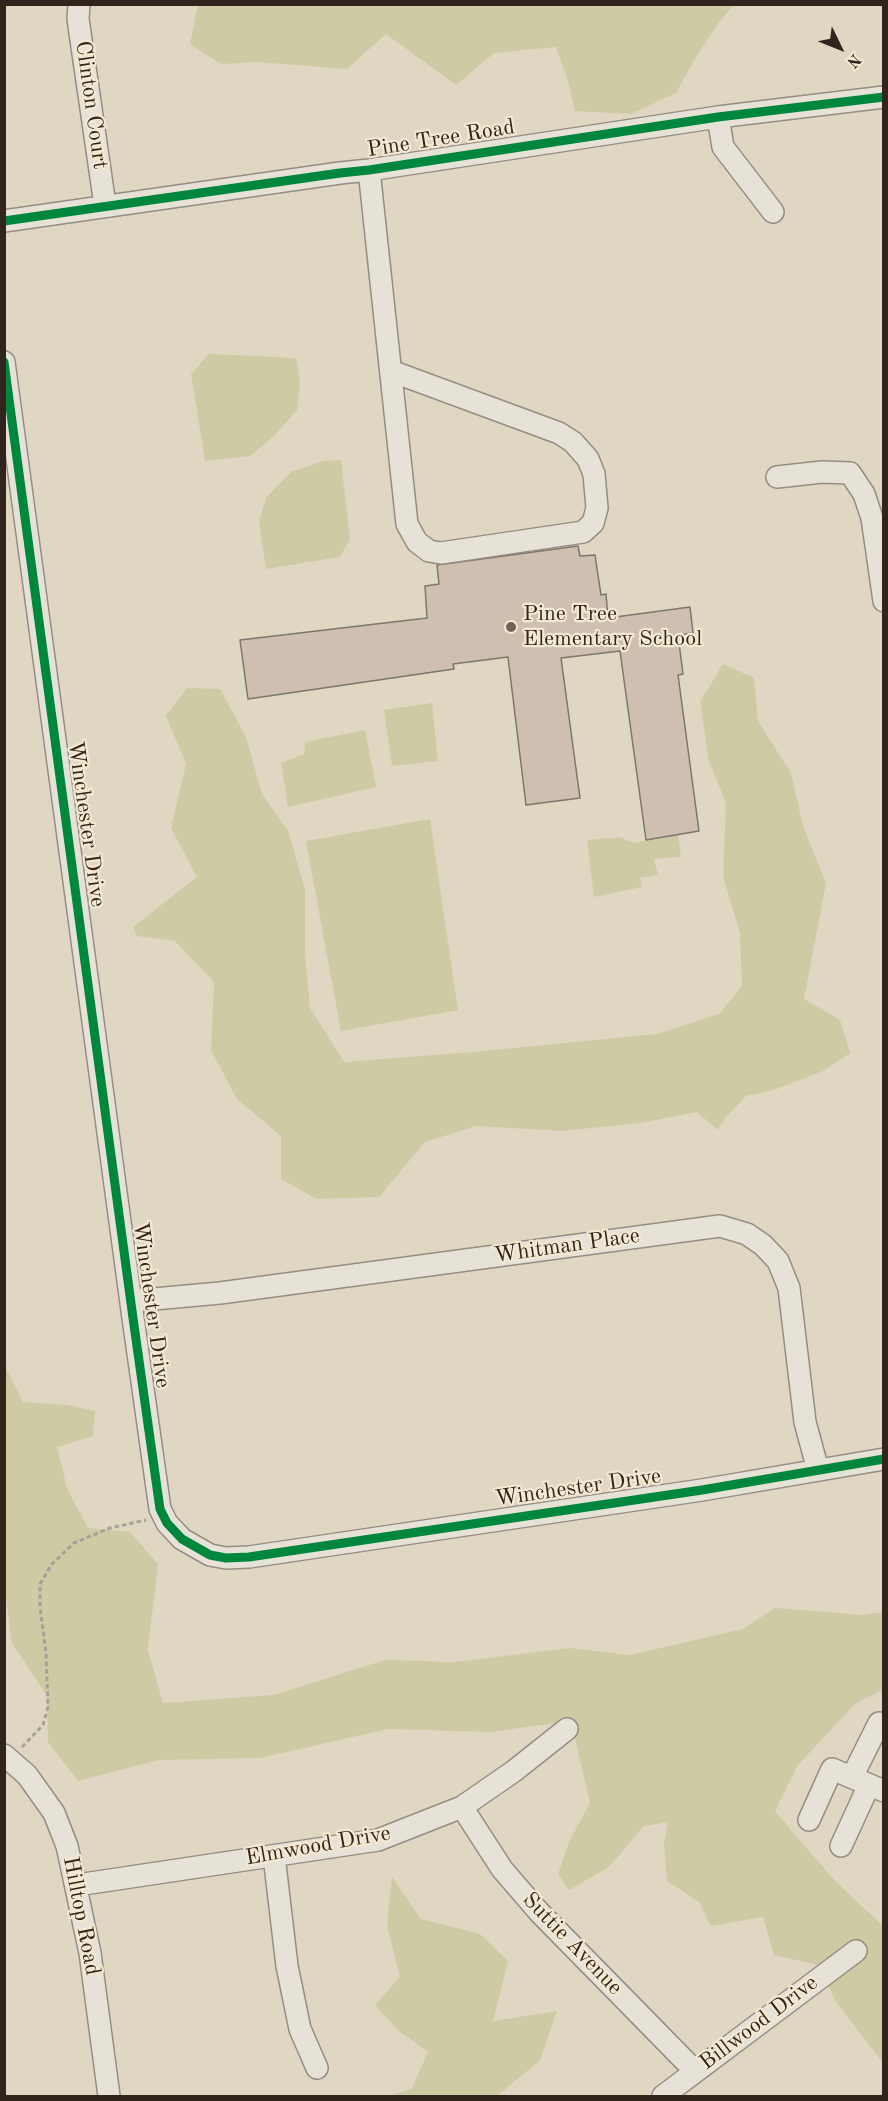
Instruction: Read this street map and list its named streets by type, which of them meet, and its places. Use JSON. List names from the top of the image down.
{
  "streets": {
    "street": [
      "Clinton Court",
      "Pine Tree Road",
      "Winchester Drive",
      "Whitman Place",
      "Elmwood Drive",
      "Hilltop Road",
      "Suttie Avenue",
      "Billwood Drive"
    ]
  },
  "crossings": [
    ["Clinton Court", "Pine Tree Road"],
    ["Winchester Drive", "Whitman Place"],
    ["Elmwood Drive", "Hilltop Road"],
    ["Elmwood Drive", "Suttie Avenue"],
    ["Suttie Avenue", "Billwood Drive"]
  ],
  "places": ["Pine Tree Elementary School"],
  "north": "bottom right"
}
